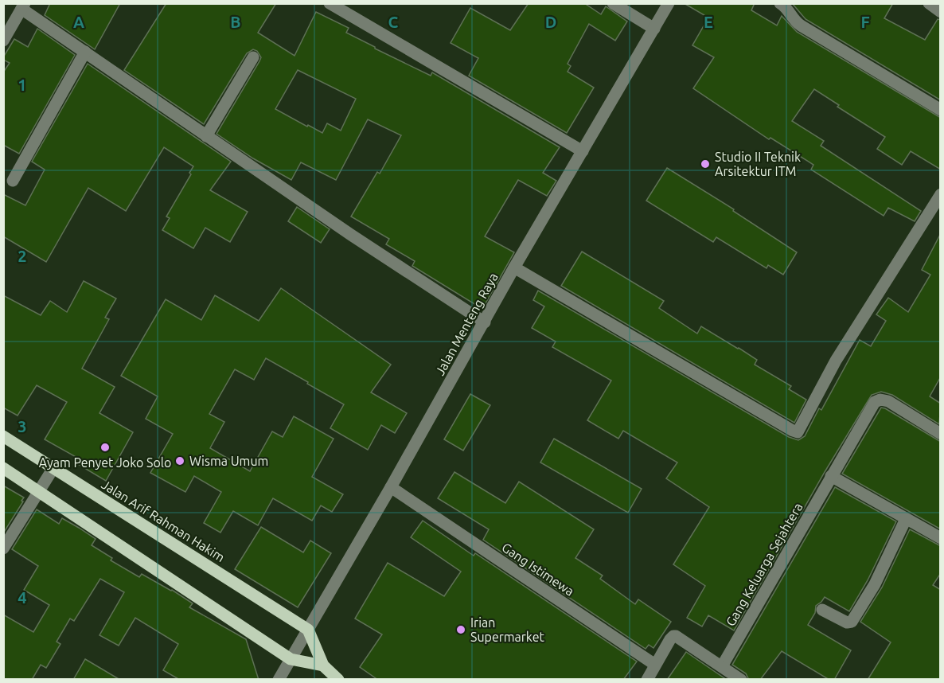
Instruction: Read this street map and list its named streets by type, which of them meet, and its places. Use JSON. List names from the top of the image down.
{
  "streets": {
    "main road": ["Jalan Arif Rahman Hakim"],
    "street": ["Jalan Menteng Raya", "Gang Keluarga Sejahtera", "Gang Istimewa"]
  },
  "crossings": [
    ["Jalan Menteng Raya", "Jalan Arif Rahman Hakim"],
    ["Jalan Menteng Raya", "Gang Istimewa"]
  ],
  "places": [
    "Studio II Teknik Arsitektur ITM",
    "Ayam Penyet Joko Solo",
    "Wisma Umum",
    "Irian Supermarket"
  ],
  "grid": {
    "columns": [
      "A",
      "B",
      "C",
      "D",
      "E",
      "F"
    ],
    "rows": [
      "1",
      "2",
      "3",
      "4"
    ]
  }
}
